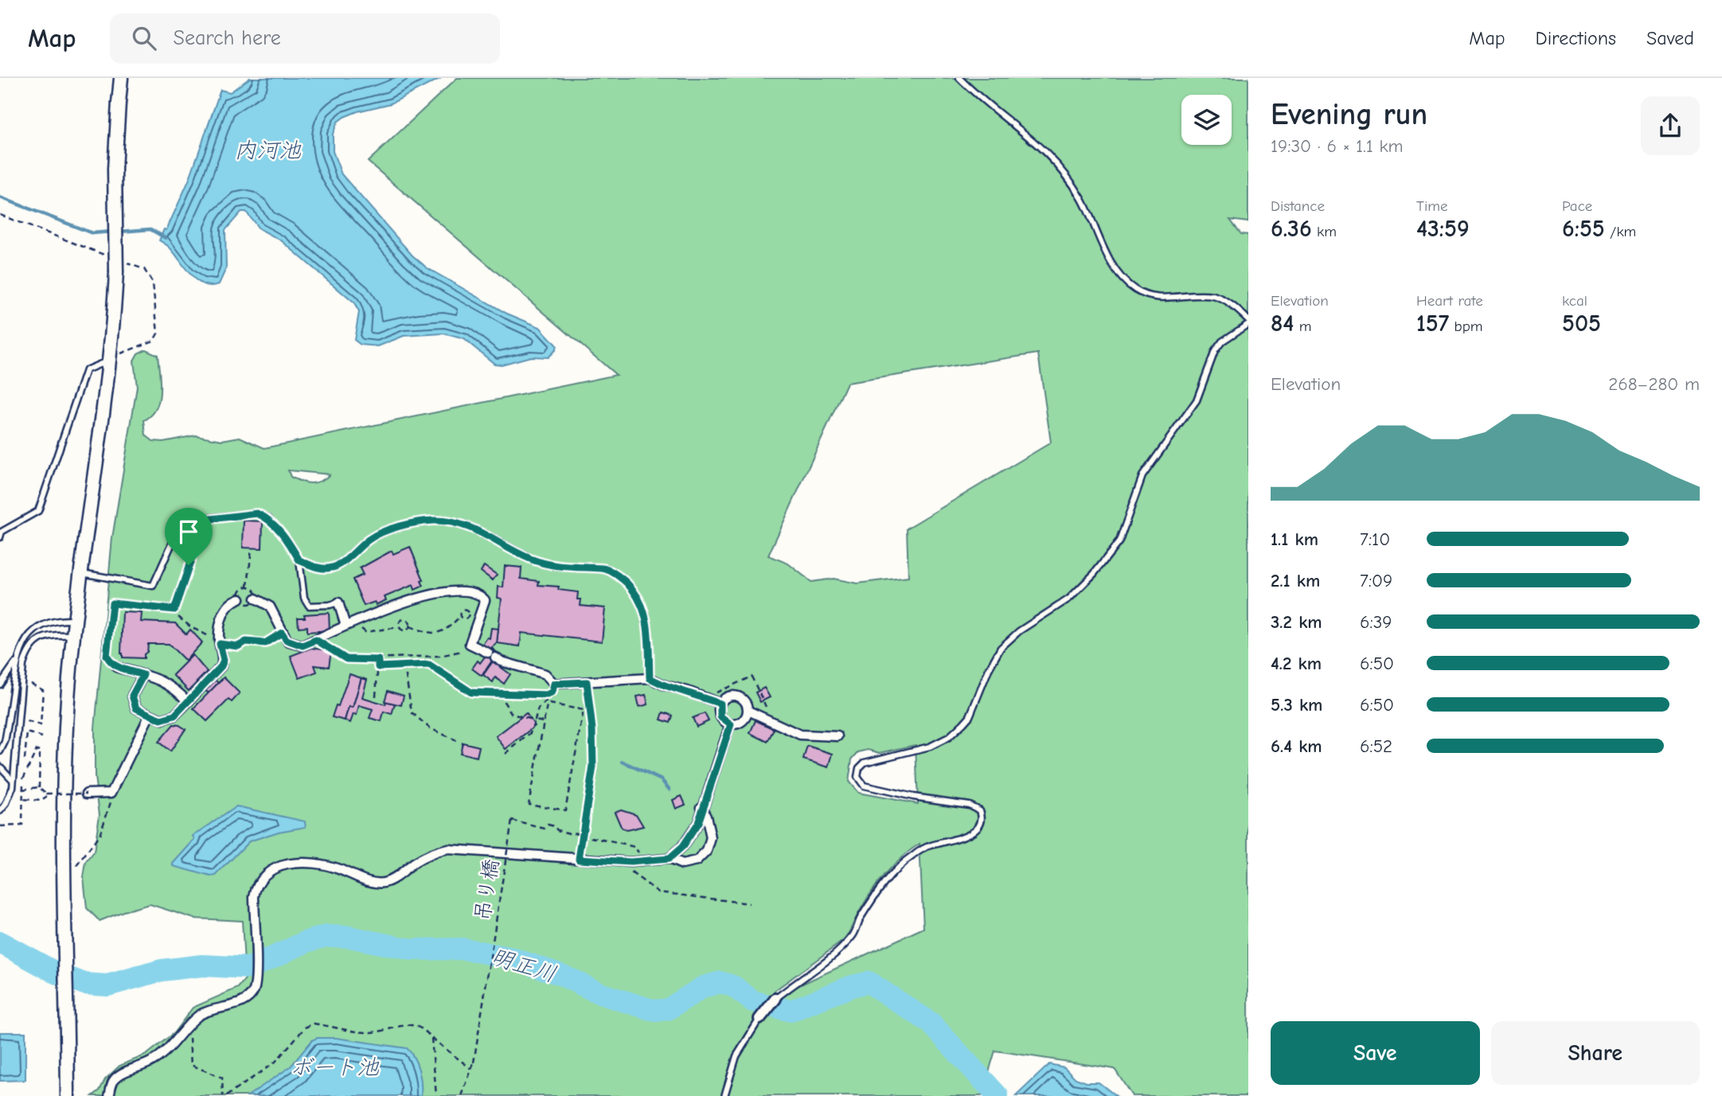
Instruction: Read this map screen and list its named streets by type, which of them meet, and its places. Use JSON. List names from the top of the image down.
{
  "streets": {
    "path": ["吊り橋"]
  },
  "water": ["内河池", "明正川", "ボート池"],
  "page": {
    "header": "Map",
    "search": "Search here",
    "nav": ["Map", "Directions", "Saved"],
    "heading": ["Evening run", "19:30 · 6 × 1.1 km"],
    "stats": [
      ["Distance", "6.36 km"],
      ["Time", "43:59"],
      ["Pace", "6:55 /km"],
      ["Elevation", "84 m"],
      ["Heart rate", "157 bpm"],
      ["kcal", "505"]
    ],
    "chart": ["Elevation", "268–280 m"],
    "list": [
      {
        "name": "1.1 km",
        "note": "7:10"
      },
      {
        "name": "2.1 km",
        "note": "7:09"
      },
      {
        "name": "3.2 km",
        "note": "6:39"
      },
      {
        "name": "4.2 km",
        "note": "6:50"
      },
      {
        "name": "5.3 km",
        "note": "6:50"
      },
      {
        "name": "6.4 km",
        "note": "6:52"
      }
    ],
    "buttons": ["Save", "Share"]
  }
}
